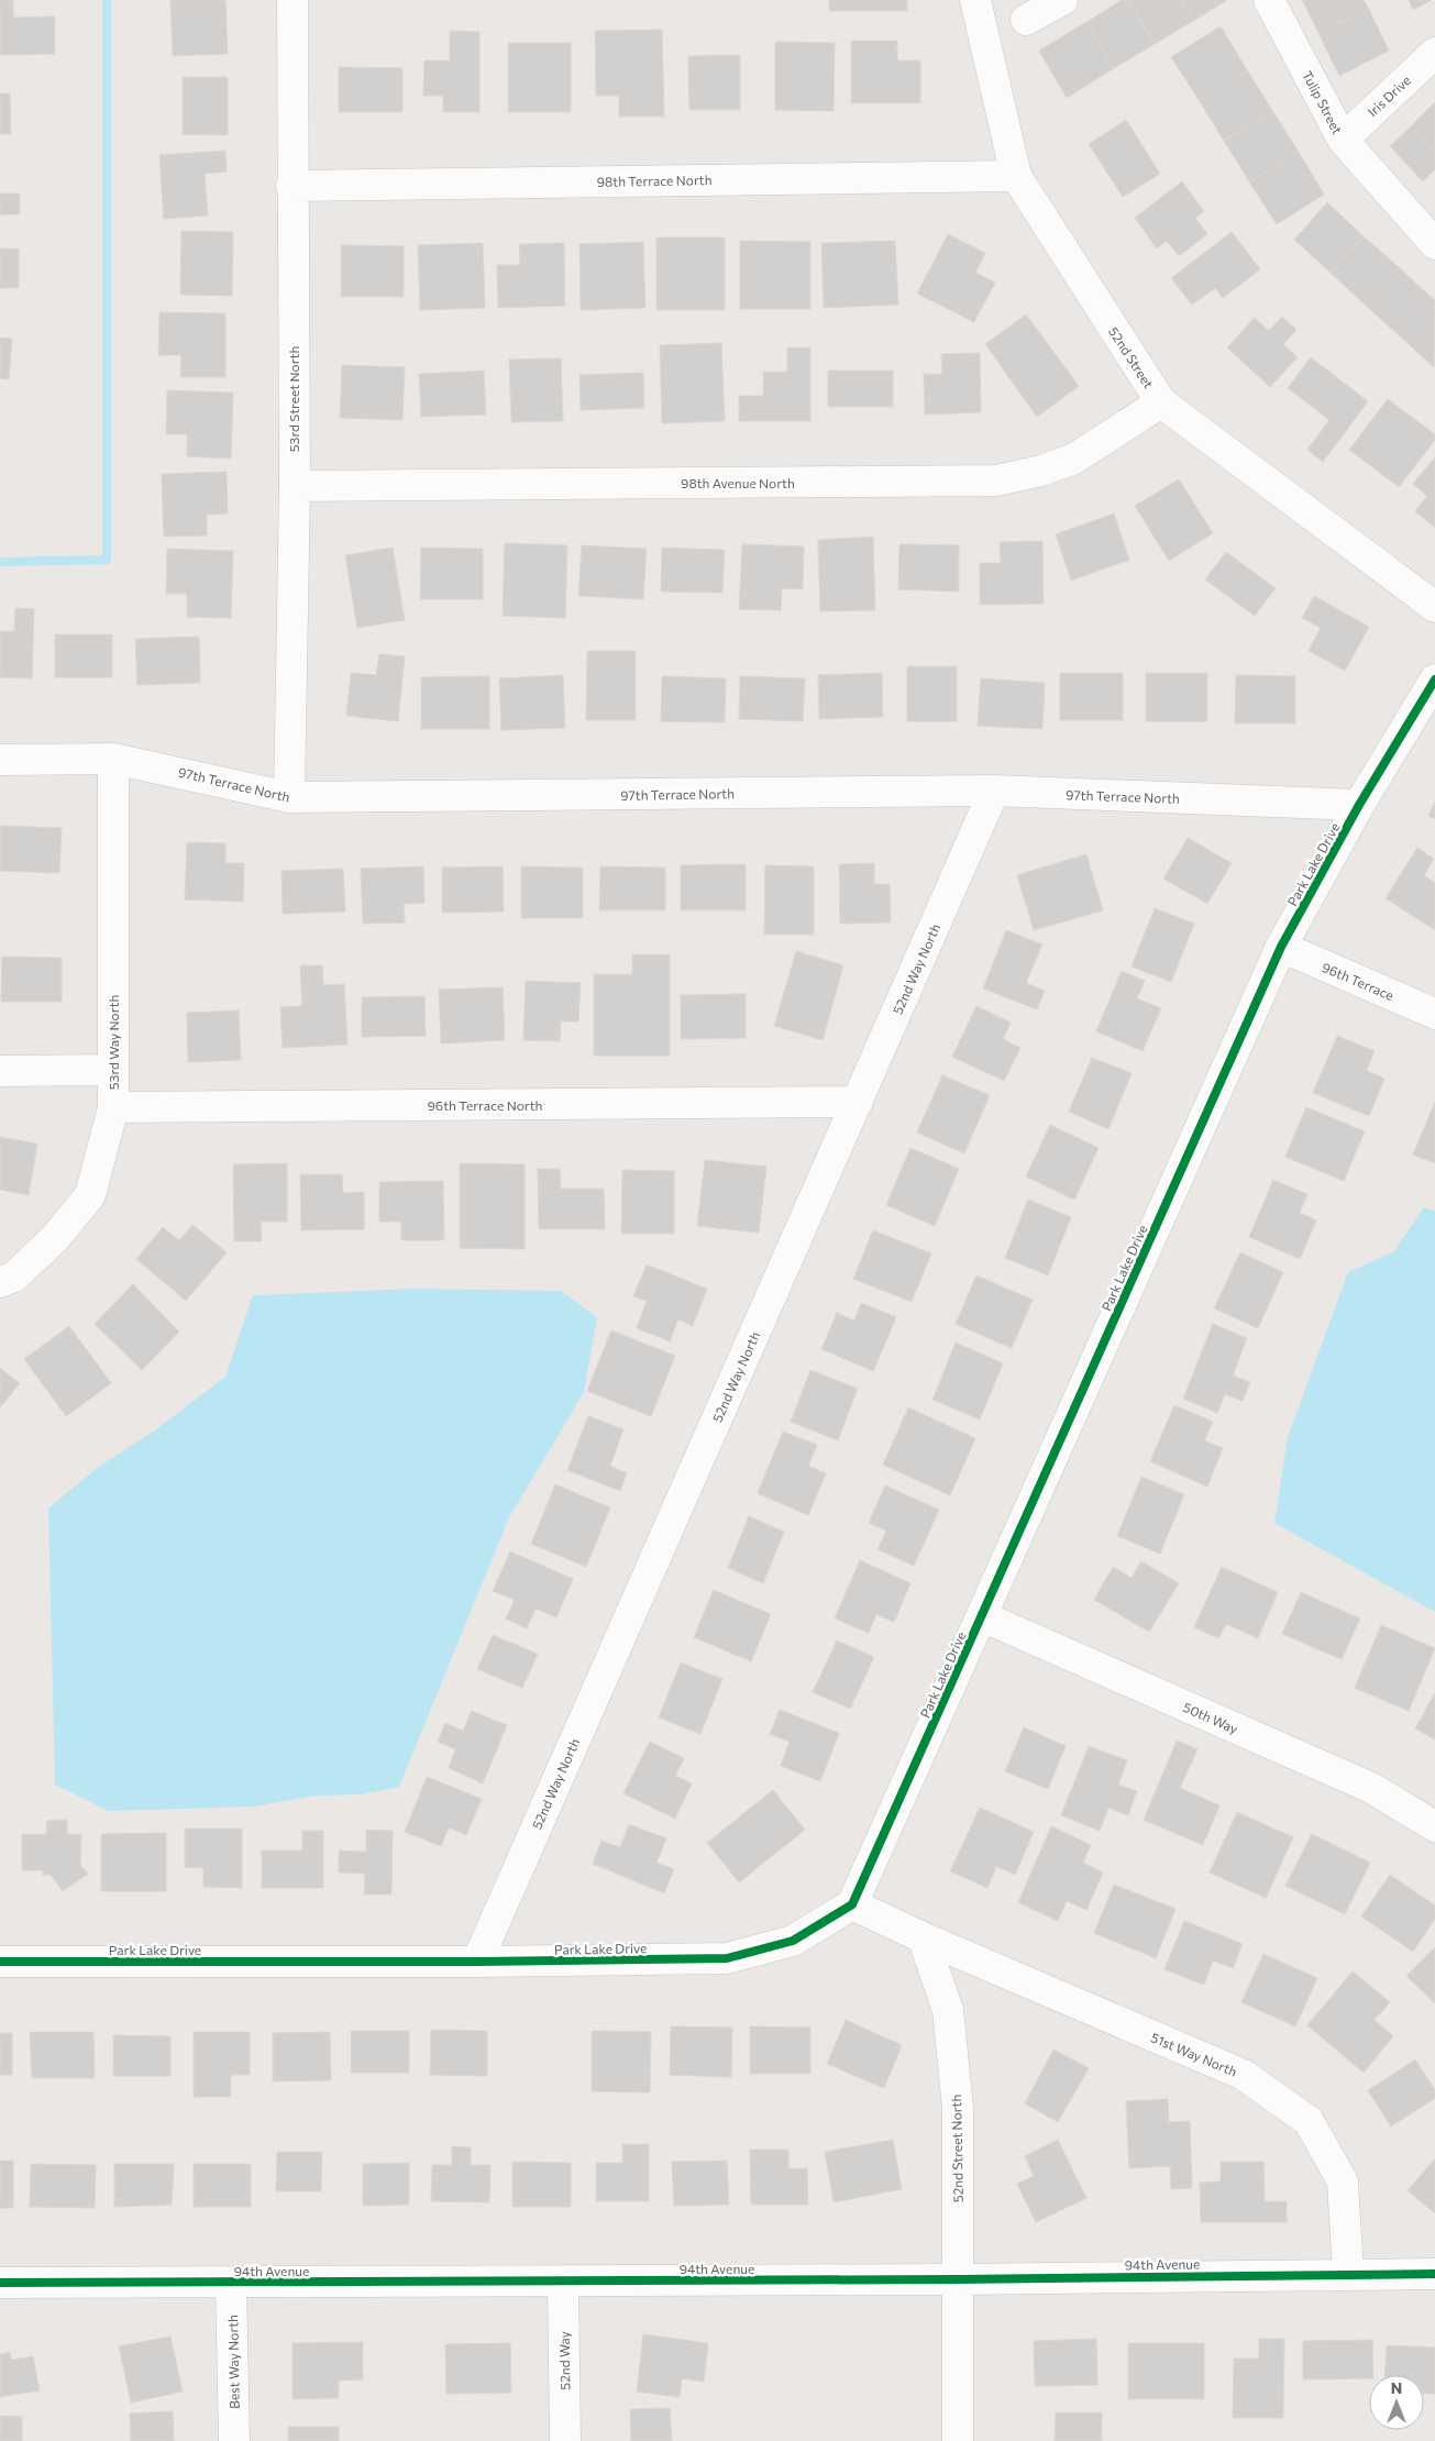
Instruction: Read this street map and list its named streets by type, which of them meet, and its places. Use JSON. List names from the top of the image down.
{
  "streets": {
    "street": [
      "Iris Drive",
      "Tulip Street",
      "98th Terrace North",
      "52nd Street",
      "53rd Street North",
      "98th Avenue North",
      "97th Terrace North",
      "Park Lake Drive",
      "52nd Way North",
      "96th Terrace",
      "53rd Way North",
      "96th Terrace North",
      "50th Way",
      "51st Way North",
      "52nd Street North",
      "94th Avenue",
      "52nd Way",
      "Best Way North"
    ]
  },
  "crossings": [
    ["Iris Drive", "Tulip Street"],
    ["98th Terrace North", "52nd Street"],
    ["98th Terrace North", "53rd Street North"],
    ["52nd Street", "98th Avenue North"],
    ["53rd Street North", "98th Avenue North"],
    ["53rd Street North", "97th Terrace North"],
    ["97th Terrace North", "Park Lake Drive"],
    ["97th Terrace North", "52nd Way North"],
    ["97th Terrace North", "53rd Way North"],
    ["Park Lake Drive", "52nd Way North"],
    ["Park Lake Drive", "96th Terrace"],
    ["Park Lake Drive", "50th Way"],
    ["52nd Way North", "96th Terrace North"],
    ["53rd Way North", "96th Terrace North"],
    ["51st Way North", "52nd Street North"],
    ["51st Way North", "94th Avenue"],
    ["52nd Street North", "94th Avenue"],
    ["94th Avenue", "52nd Way"],
    ["94th Avenue", "Best Way North"]
  ],
  "north": "top"
}
